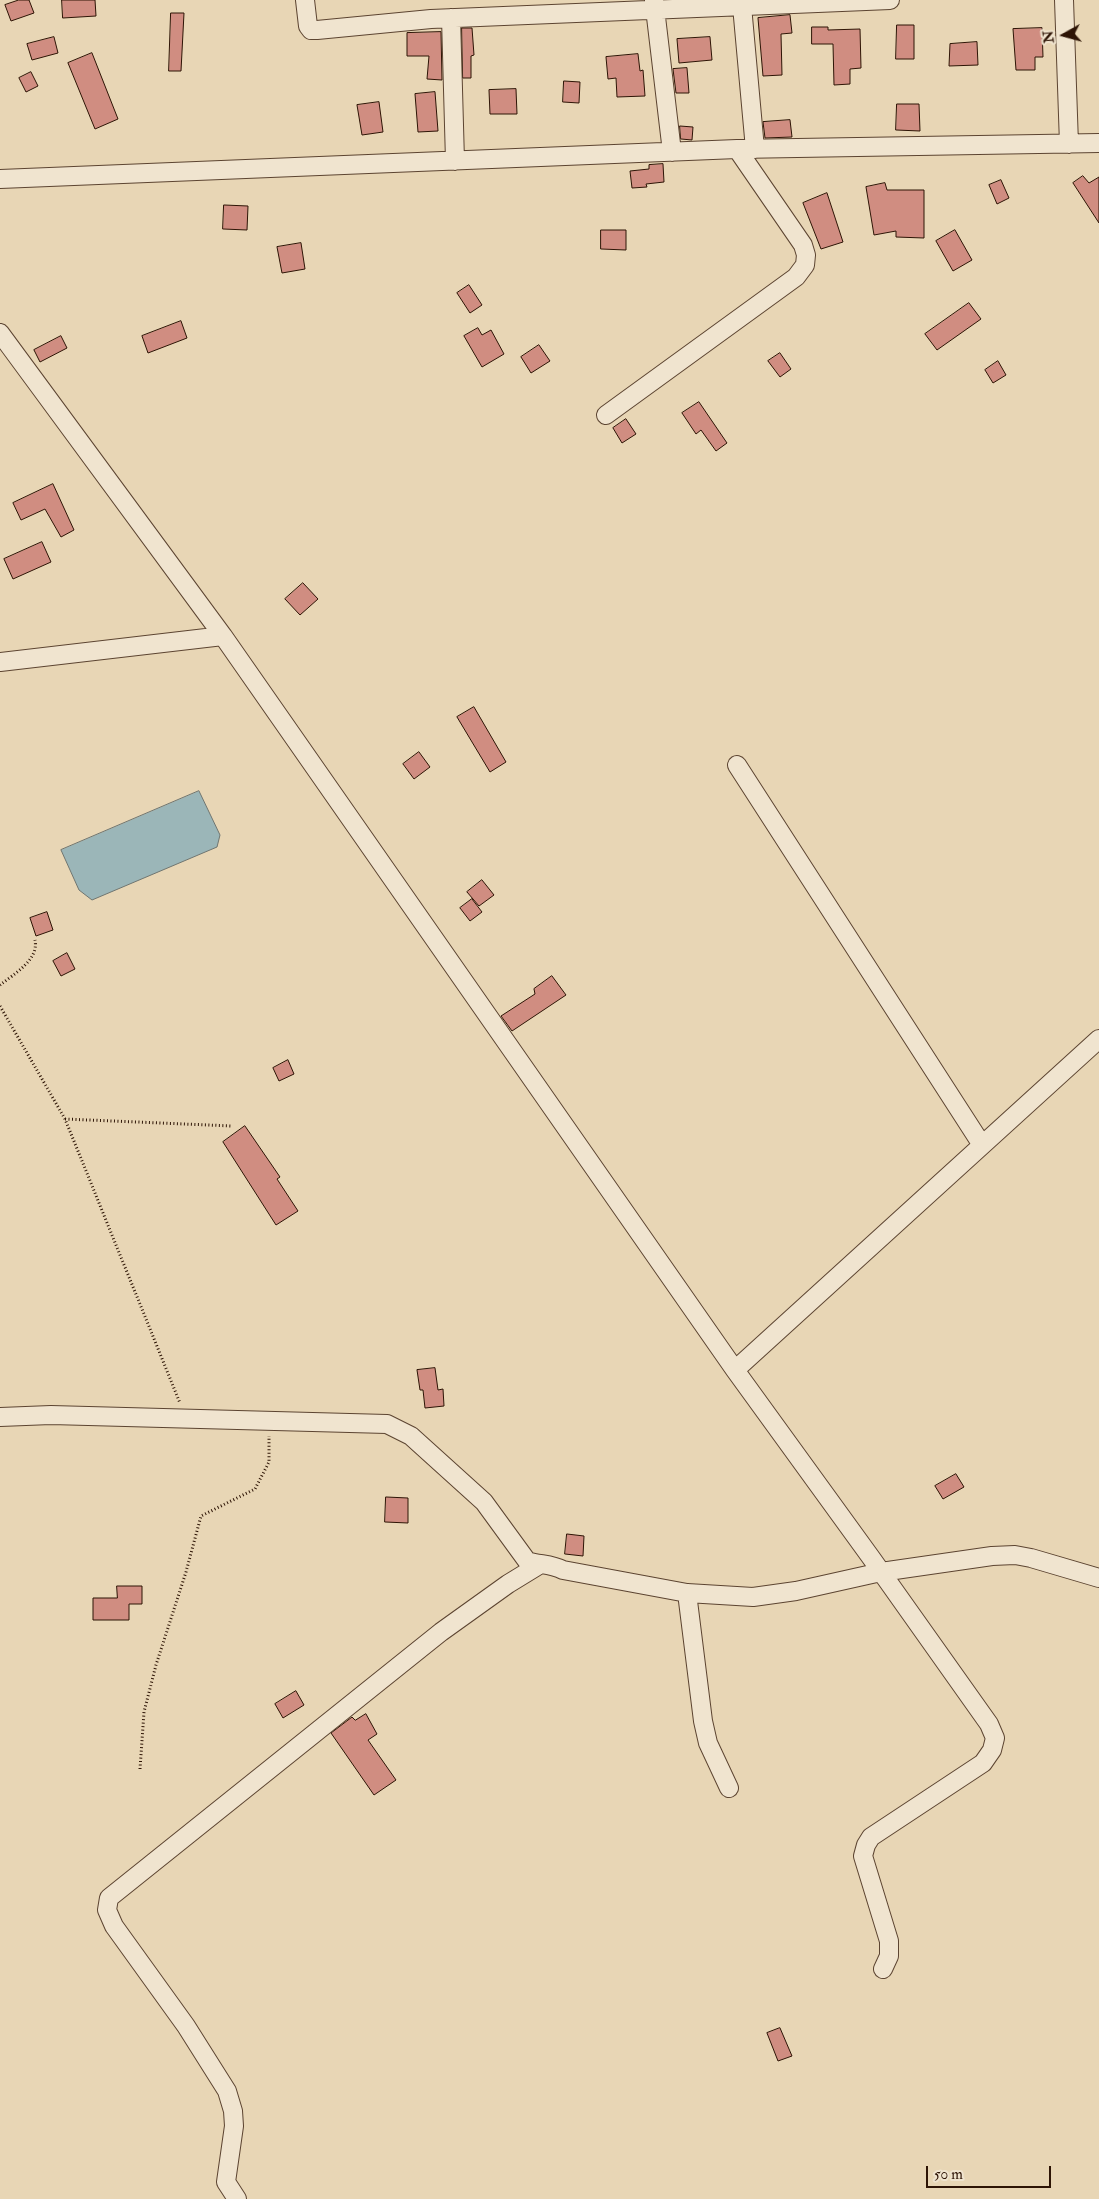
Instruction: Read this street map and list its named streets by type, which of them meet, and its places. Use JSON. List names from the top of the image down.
{
  "scale_bar": "50 m",
  "north": "left"
}
